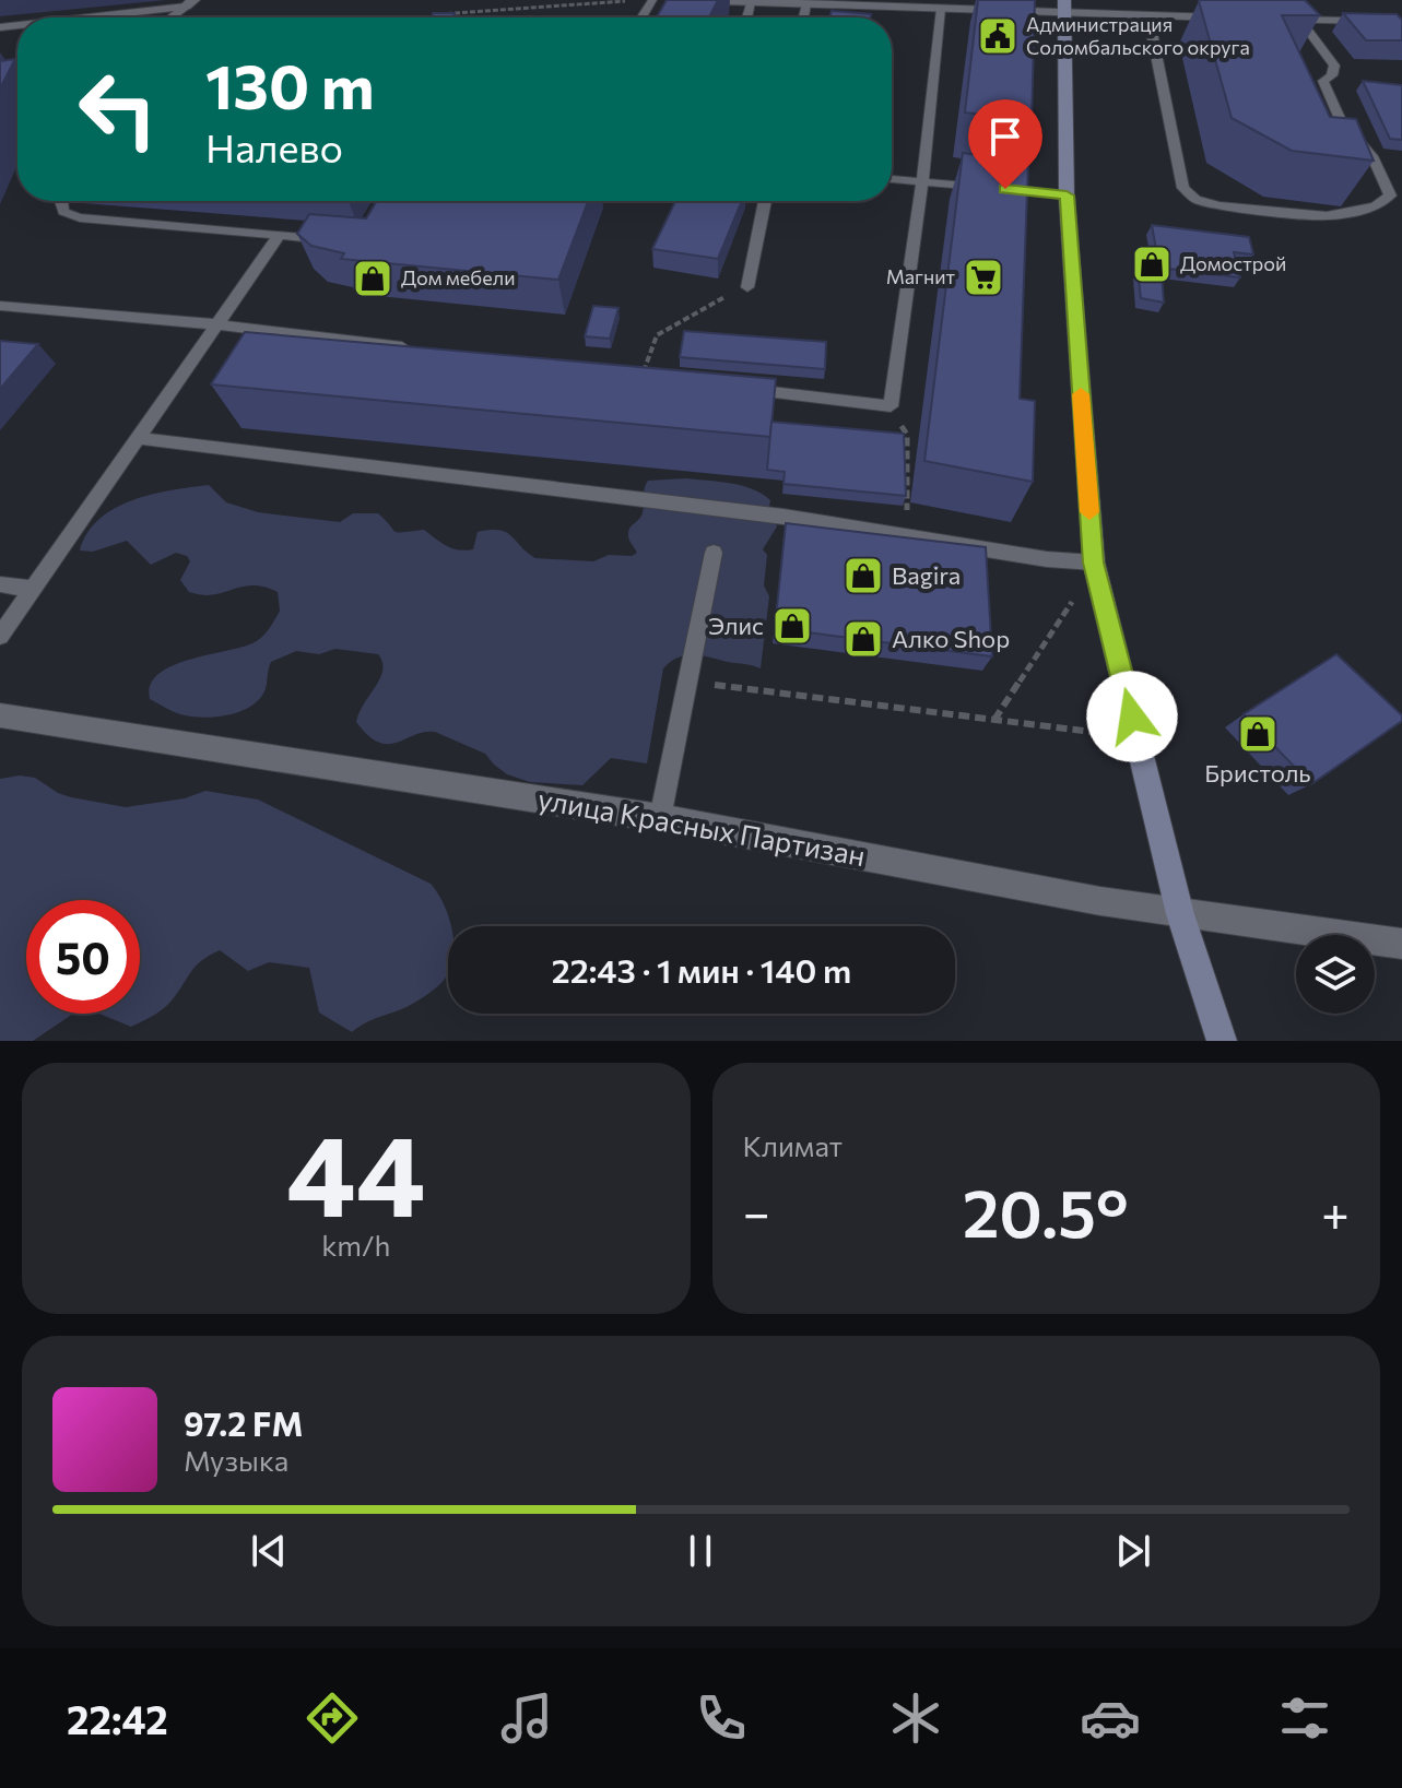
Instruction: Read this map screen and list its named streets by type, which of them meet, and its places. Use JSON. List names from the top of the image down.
{
  "streets": {
    "street": ["улица Красных Партизан"]
  },
  "places": {
    "public building": ["Администрация Соломбальского округа"],
    "shop": [
      "Домострой",
      "Дом мебели",
      "Bagira",
      "Элис",
      "Алко Shop",
      "Бристоль"
    ],
    "supermarket": ["Магнит"]
  },
  "page": {
    "turn": ["130 m", "Налево"],
    "limit": "50",
    "trip": "22:43 · 1 мин · 140 m",
    "tile": [
      ["44", "km/h"],
      "Климат"
    ],
    "heat": ["−", "20.5°", "+"],
    "song": ["97.2 FM", "Музыка"],
    "tabs": "22:42"
  }
}
